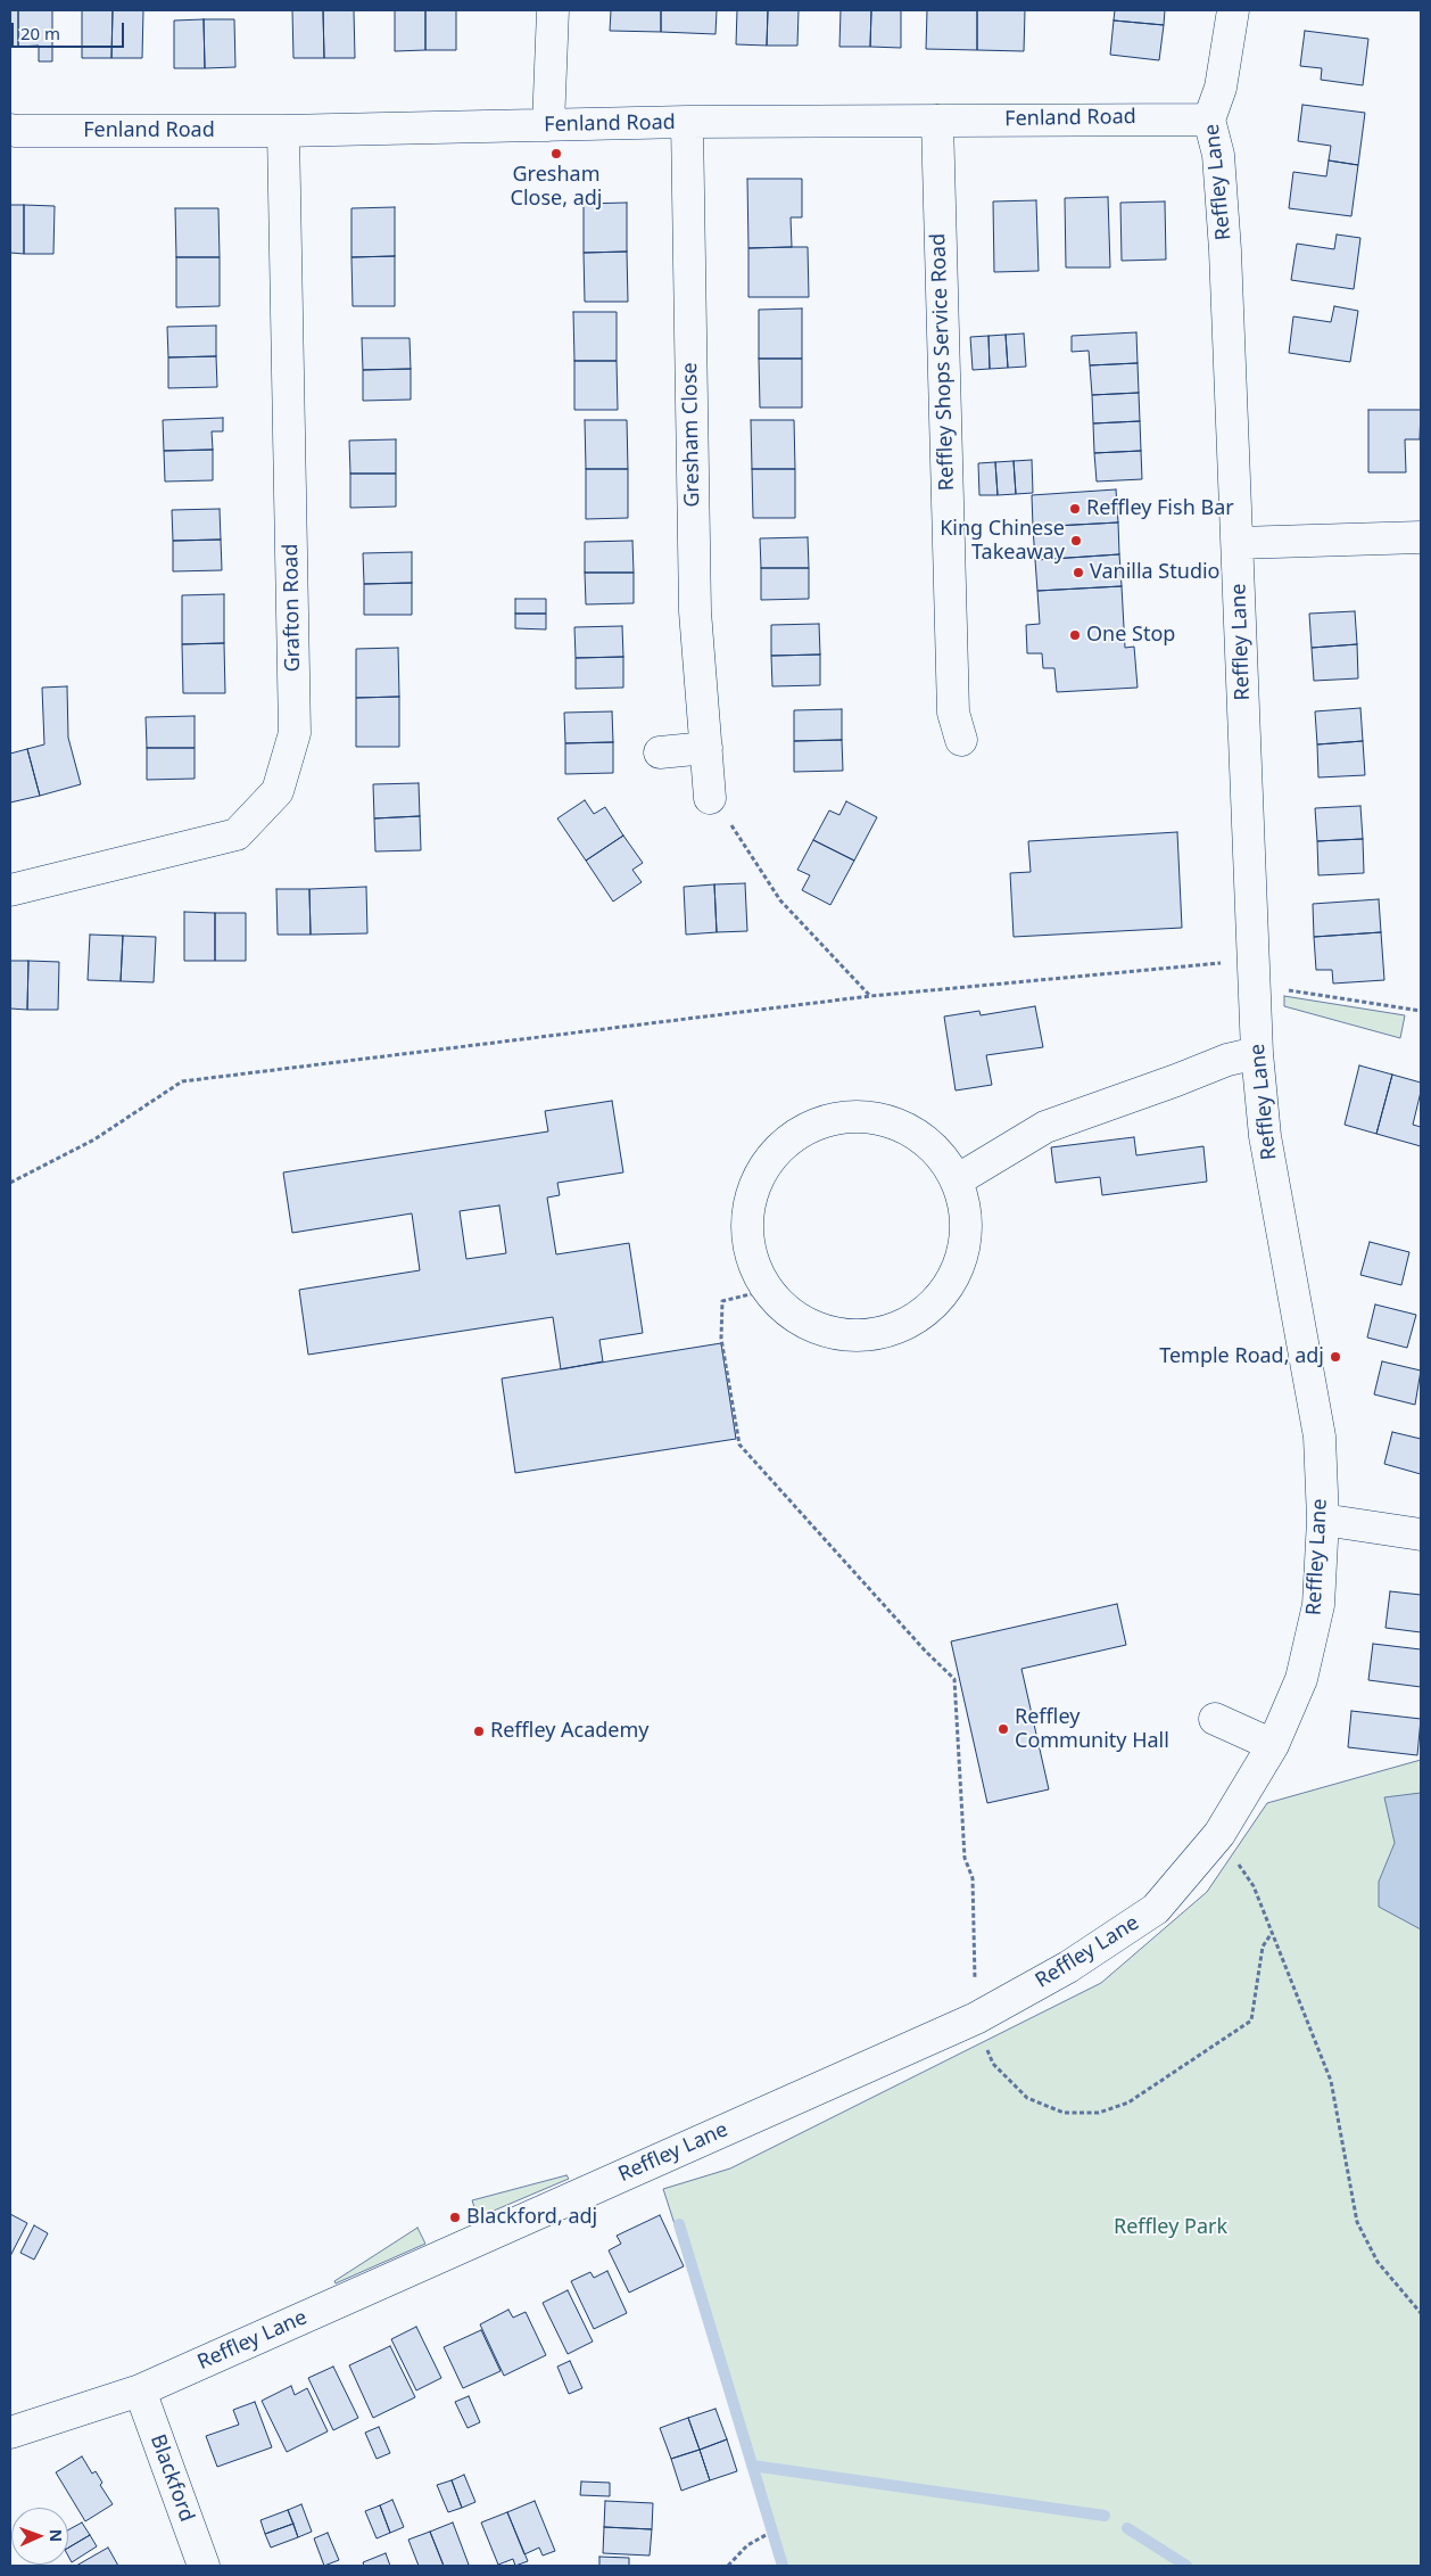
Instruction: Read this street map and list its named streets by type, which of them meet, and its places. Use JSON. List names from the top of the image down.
{
  "streets": {
    "street": [
      "Fenland Road",
      "Reffley Lane",
      "Reffley Shops Service Road",
      "Gresham Close",
      "Grafton Road",
      "Blackford"
    ]
  },
  "crossings": [
    ["Fenland Road", "Reffley Lane"],
    ["Fenland Road", "Reffley Shops Service Road"],
    ["Fenland Road", "Gresham Close"],
    ["Fenland Road", "Grafton Road"],
    ["Reffley Lane", "Blackford"]
  ],
  "parks": ["Reffley Park"],
  "places": [
    "Gresham Close, adj",
    "Reffley Fish Bar",
    "King Chinese Takeaway",
    "Vanilla Studio",
    "One Stop",
    "Temple Road, adj",
    "Reffley Community Hall",
    "Reffley Academy",
    "Blackford, adj"
  ],
  "scale_bar": "20 m",
  "north": "right"
}
